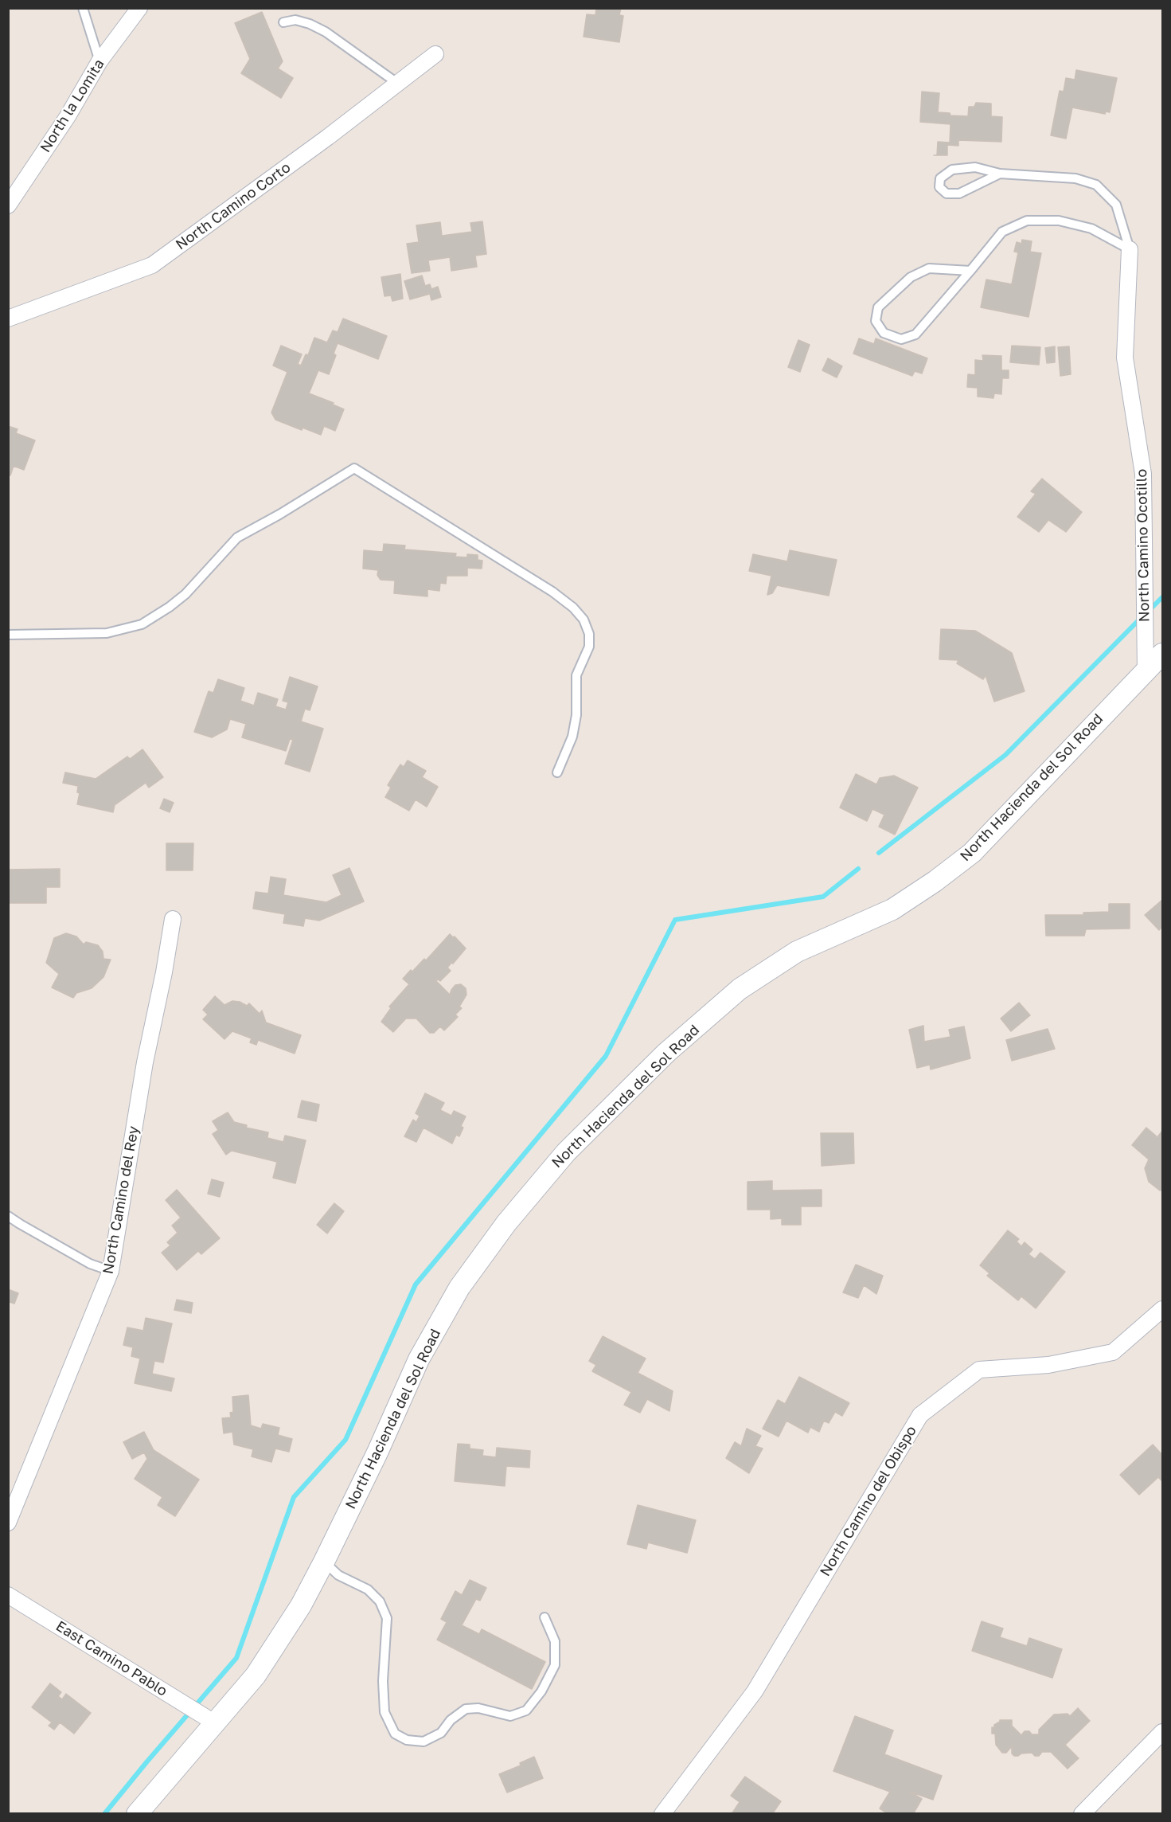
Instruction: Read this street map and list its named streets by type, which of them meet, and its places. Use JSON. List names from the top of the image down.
{
  "streets": {
    "street": [
      "North la Lomita",
      "North Camino Corto",
      "North Camino Ocotillo",
      "North Hacienda del Sol Road",
      "North Camino del Rey",
      "North Camino del Obispo",
      "East Camino Pablo"
    ]
  },
  "crossings": [
    ["North Camino Ocotillo", "North Hacienda del Sol Road"],
    ["North Hacienda del Sol Road", "East Camino Pablo"]
  ]
}
